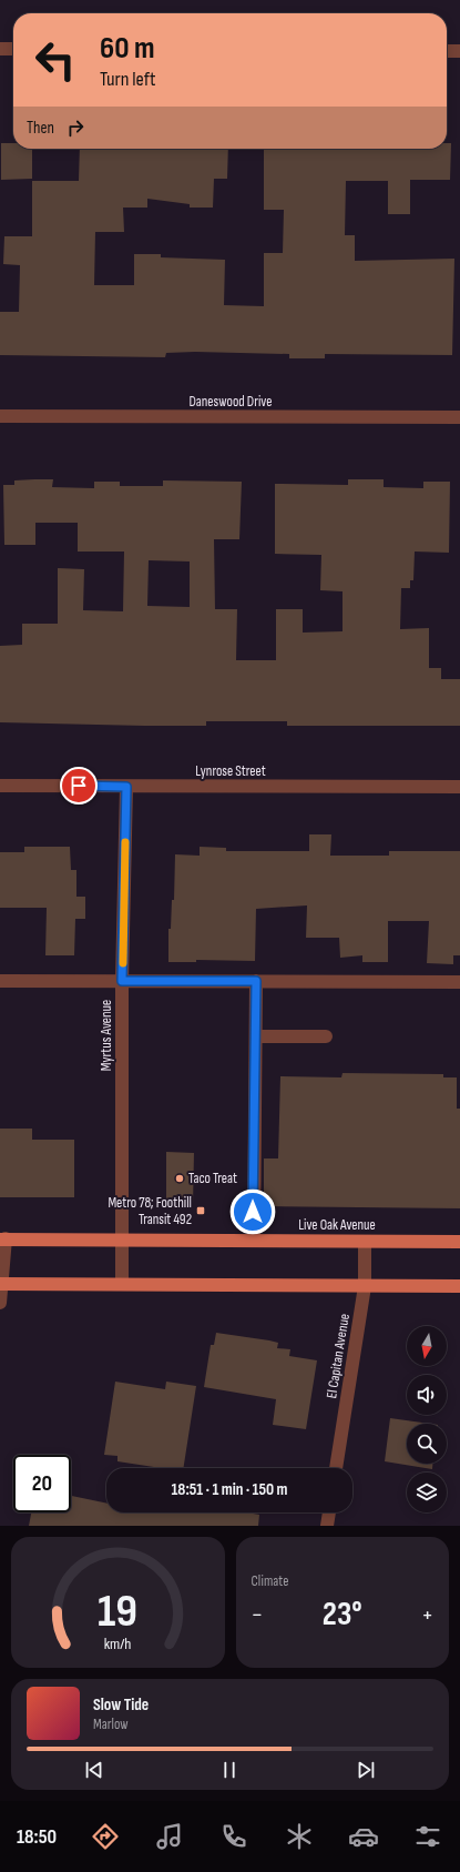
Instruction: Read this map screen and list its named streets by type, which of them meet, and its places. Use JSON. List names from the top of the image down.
{
  "streets": {
    "main road": ["Live Oak Avenue"],
    "street": [
      "Daneswood Drive",
      "Lynrose Street",
      "Myrtus Avenue",
      "El Capitan Avenue"
    ]
  },
  "crossings": [
    ["Lynrose Street", "Myrtus Avenue"],
    ["Myrtus Avenue", "Live Oak Avenue"],
    ["Live Oak Avenue", "El Capitan Avenue"]
  ],
  "places": {
    "other": ["Taco Treat"],
    "transit": ["Metro 78; Foothill Transit 492"]
  },
  "north": "bottom",
  "page": {
    "turn": ["60 m", "Turn left"],
    "then": "Then",
    "limit": "20",
    "trip": "18:51 · 1 min · 150 m",
    "tile": "Climate",
    "heat": ["−", "23°", "+"],
    "song": ["Slow Tide", "Marlow"],
    "tabs": "18:50",
    "gauge": ["19", "km/h"]
  }
}
